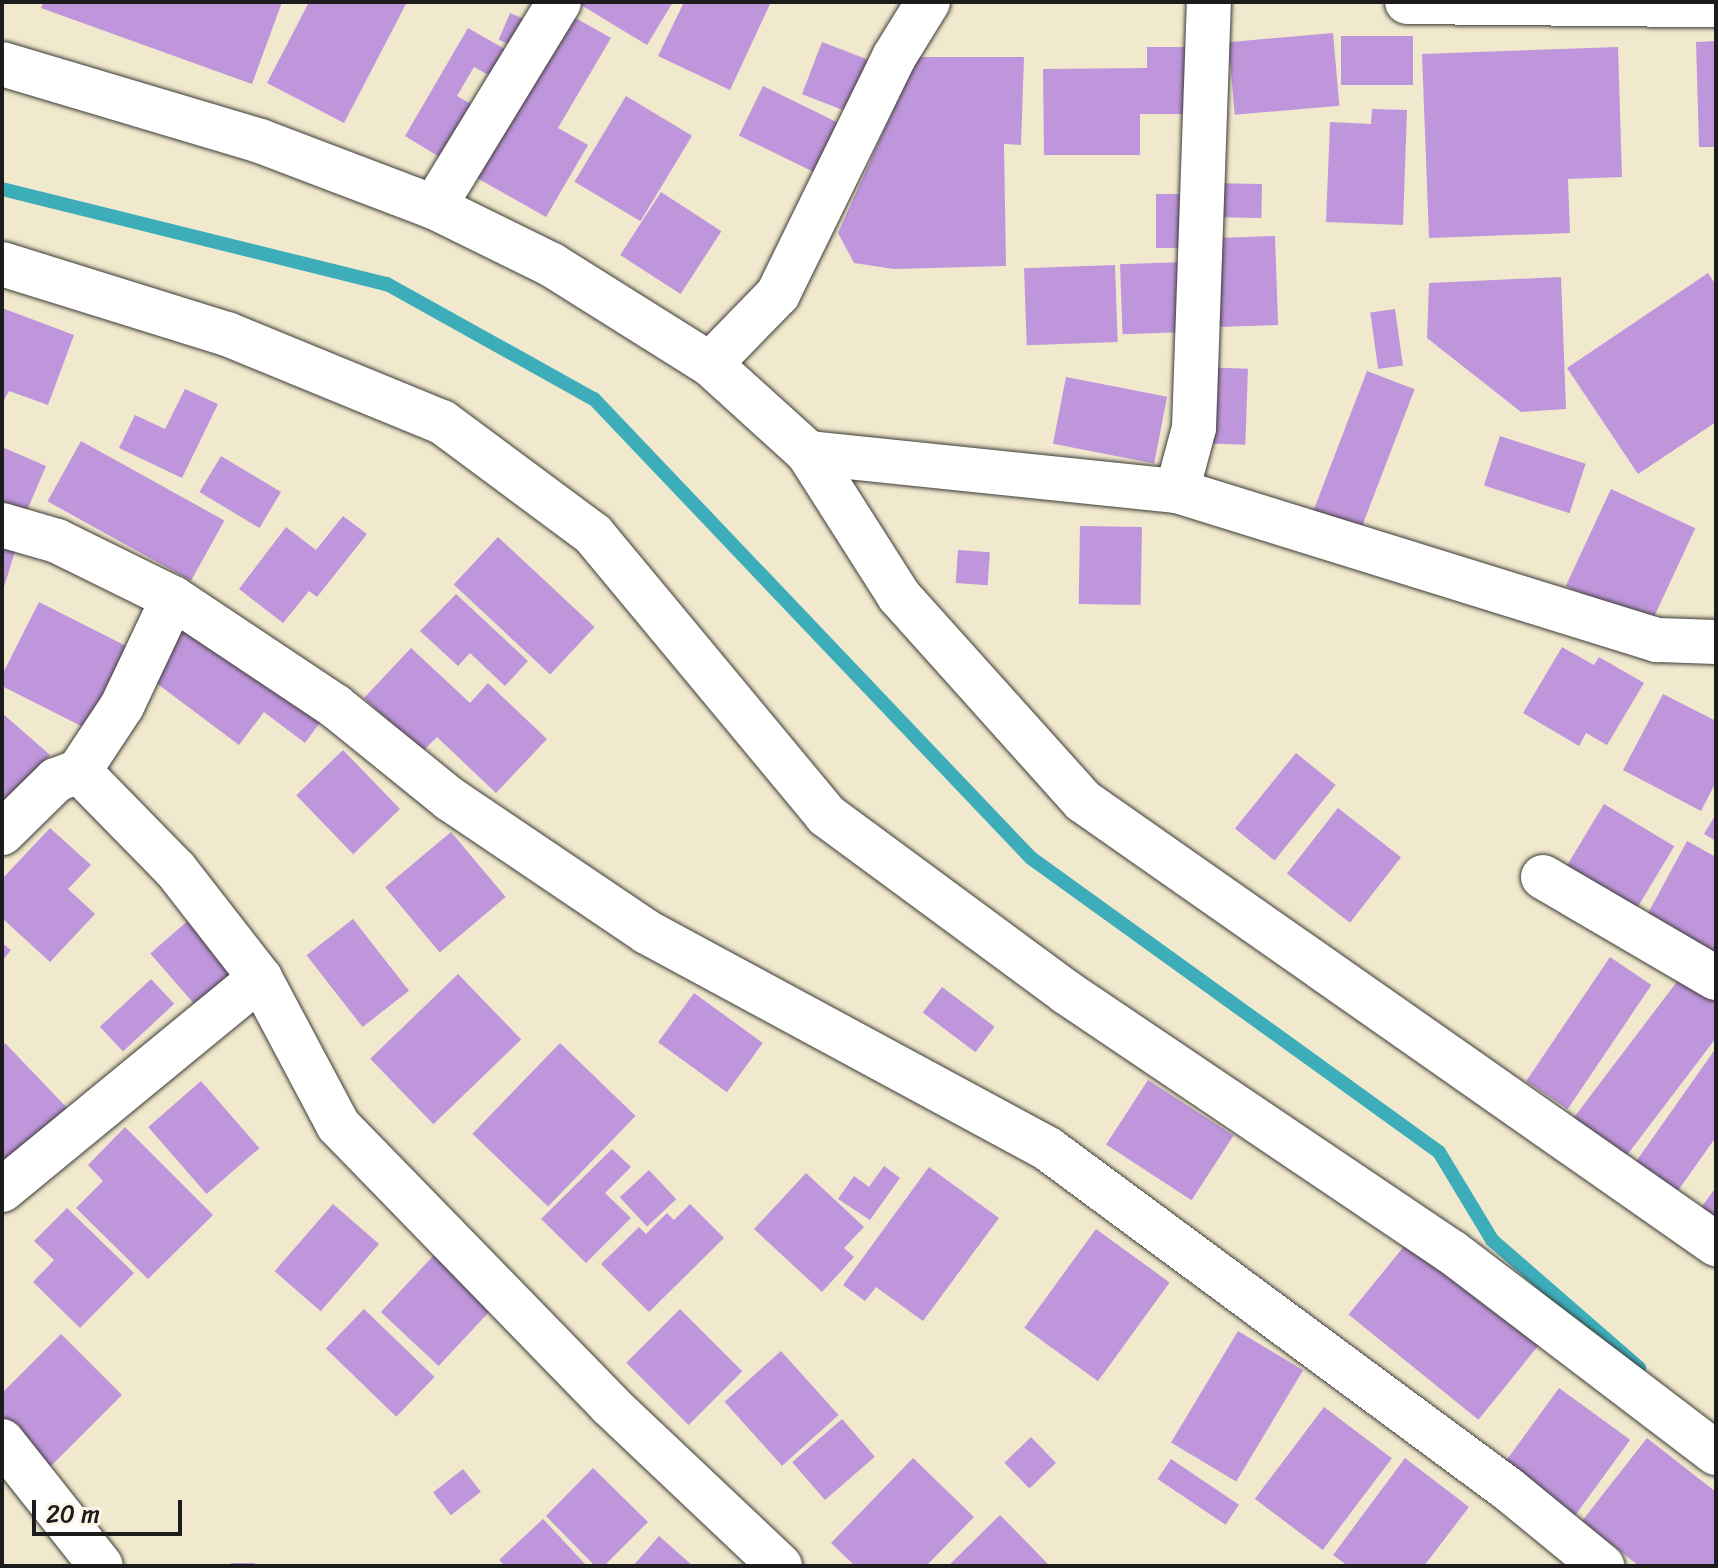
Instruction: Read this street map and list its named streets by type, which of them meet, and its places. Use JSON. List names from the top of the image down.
{
  "scale_bar": "20 m"
}
